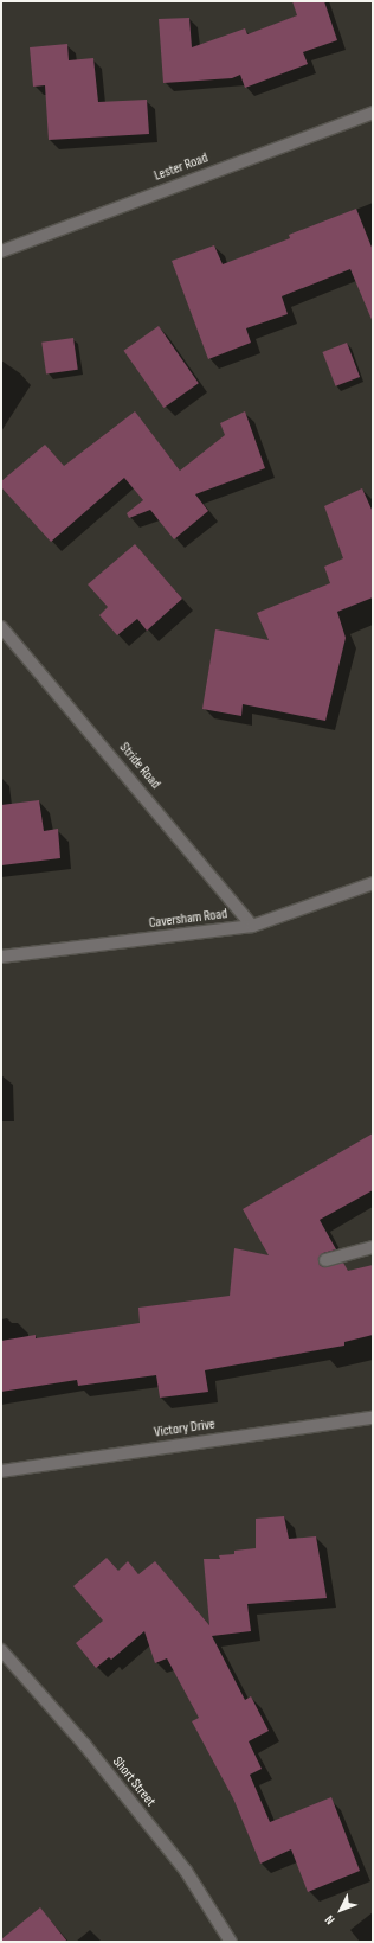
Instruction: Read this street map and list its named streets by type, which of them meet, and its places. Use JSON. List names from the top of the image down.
{
  "streets": {
    "street": [
      "Lester Road",
      "Stride Road",
      "Caversham Road",
      "Victory Drive",
      "Short Street"
    ]
  },
  "crossings": [
    ["Stride Road", "Caversham Road"]
  ],
  "north": "bottom left"
}
